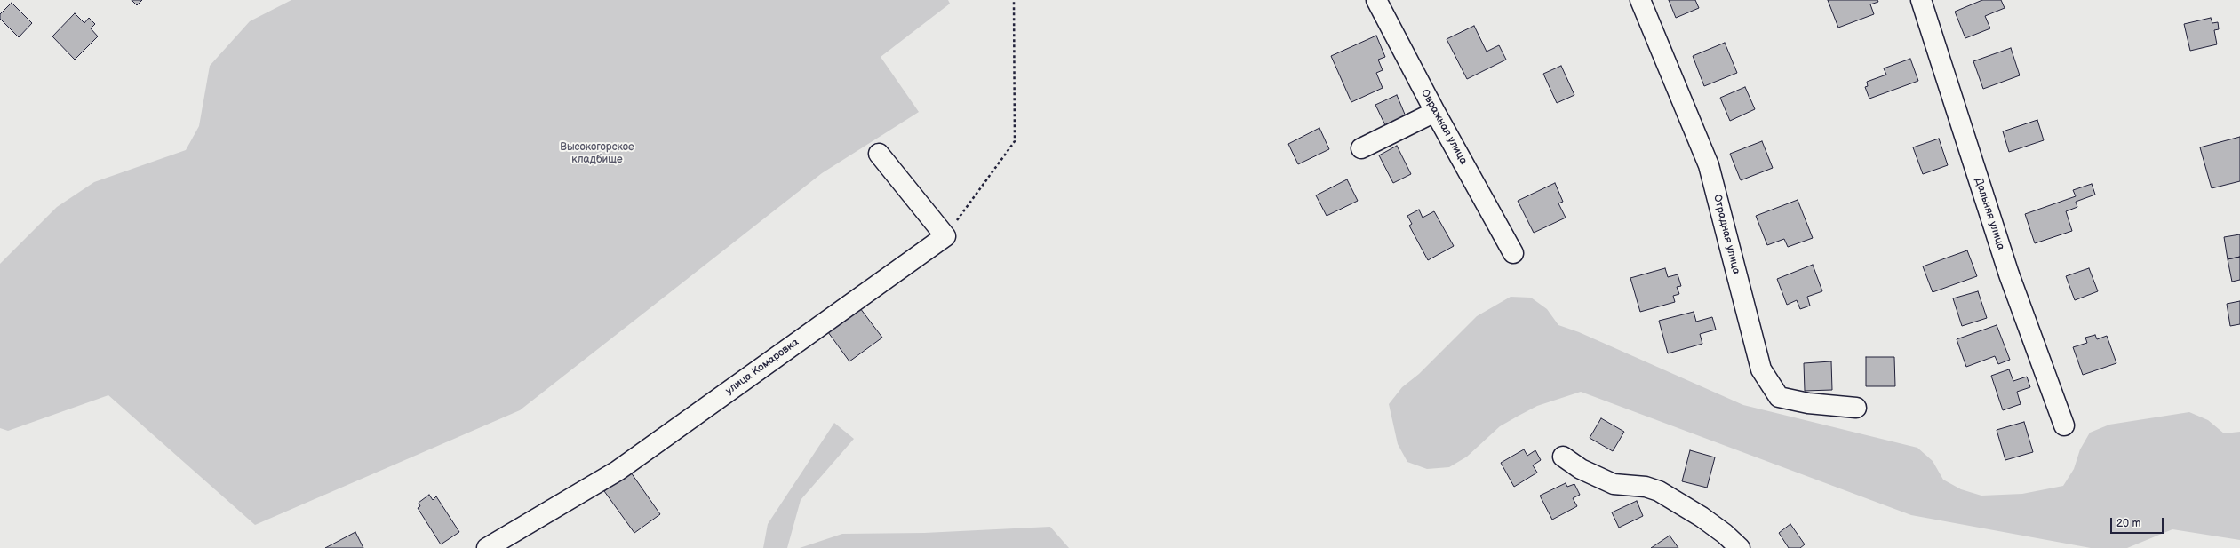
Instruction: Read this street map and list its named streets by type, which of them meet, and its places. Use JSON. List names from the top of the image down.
{
  "streets": {
    "street": [
      "Овражная улица",
      "Дальняя улица",
      "Отрадная улица",
      "улица Комаровка"
    ]
  },
  "parks": ["Высокогорское кладбище"],
  "scale_bar": "20 m"
}
